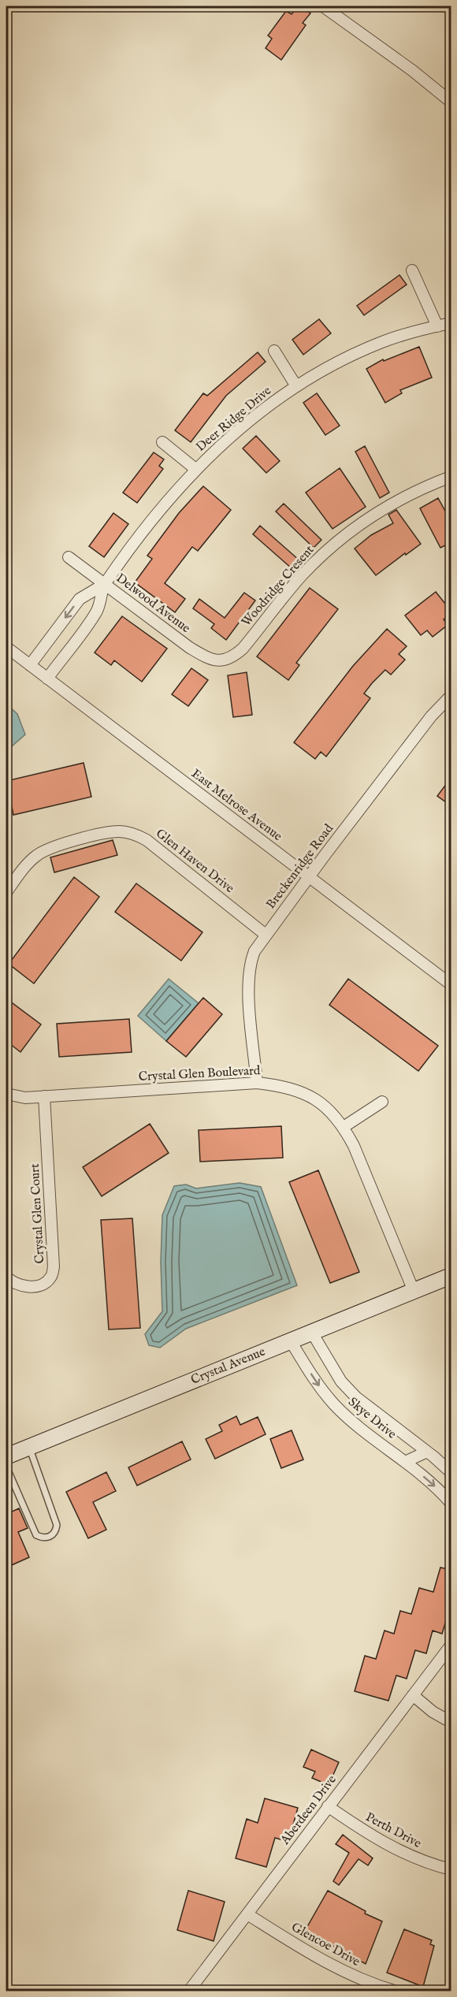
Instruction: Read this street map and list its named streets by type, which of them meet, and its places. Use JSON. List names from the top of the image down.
{
  "streets": {
    "street": [
      "Deer Ridge Drive",
      "Woodridge Cresent",
      "Delwood Avenue",
      "East Melrose Avenue",
      "Glen Haven Drive",
      "Breckenridge Road",
      "Crystal Glen Boulevard",
      "Crystal Glen Court",
      "Crystal Avenue",
      "Skye Drive",
      "Aberdeen Drive",
      "Perth Drive",
      "Glencoe Drive"
    ]
  },
  "crossings": [
    ["Deer Ridge Drive", "Delwood Avenue"],
    ["Deer Ridge Drive", "East Melrose Avenue"],
    ["Woodridge Cresent", "Delwood Avenue"],
    ["East Melrose Avenue", "Breckenridge Road"],
    ["Glen Haven Drive", "Breckenridge Road"],
    ["Breckenridge Road", "Crystal Glen Boulevard"],
    ["Crystal Glen Boulevard", "Crystal Glen Court"],
    ["Crystal Glen Boulevard", "Crystal Avenue"],
    ["Crystal Avenue", "Skye Drive"],
    ["Aberdeen Drive", "Perth Drive"],
    ["Aberdeen Drive", "Glencoe Drive"]
  ]
}
